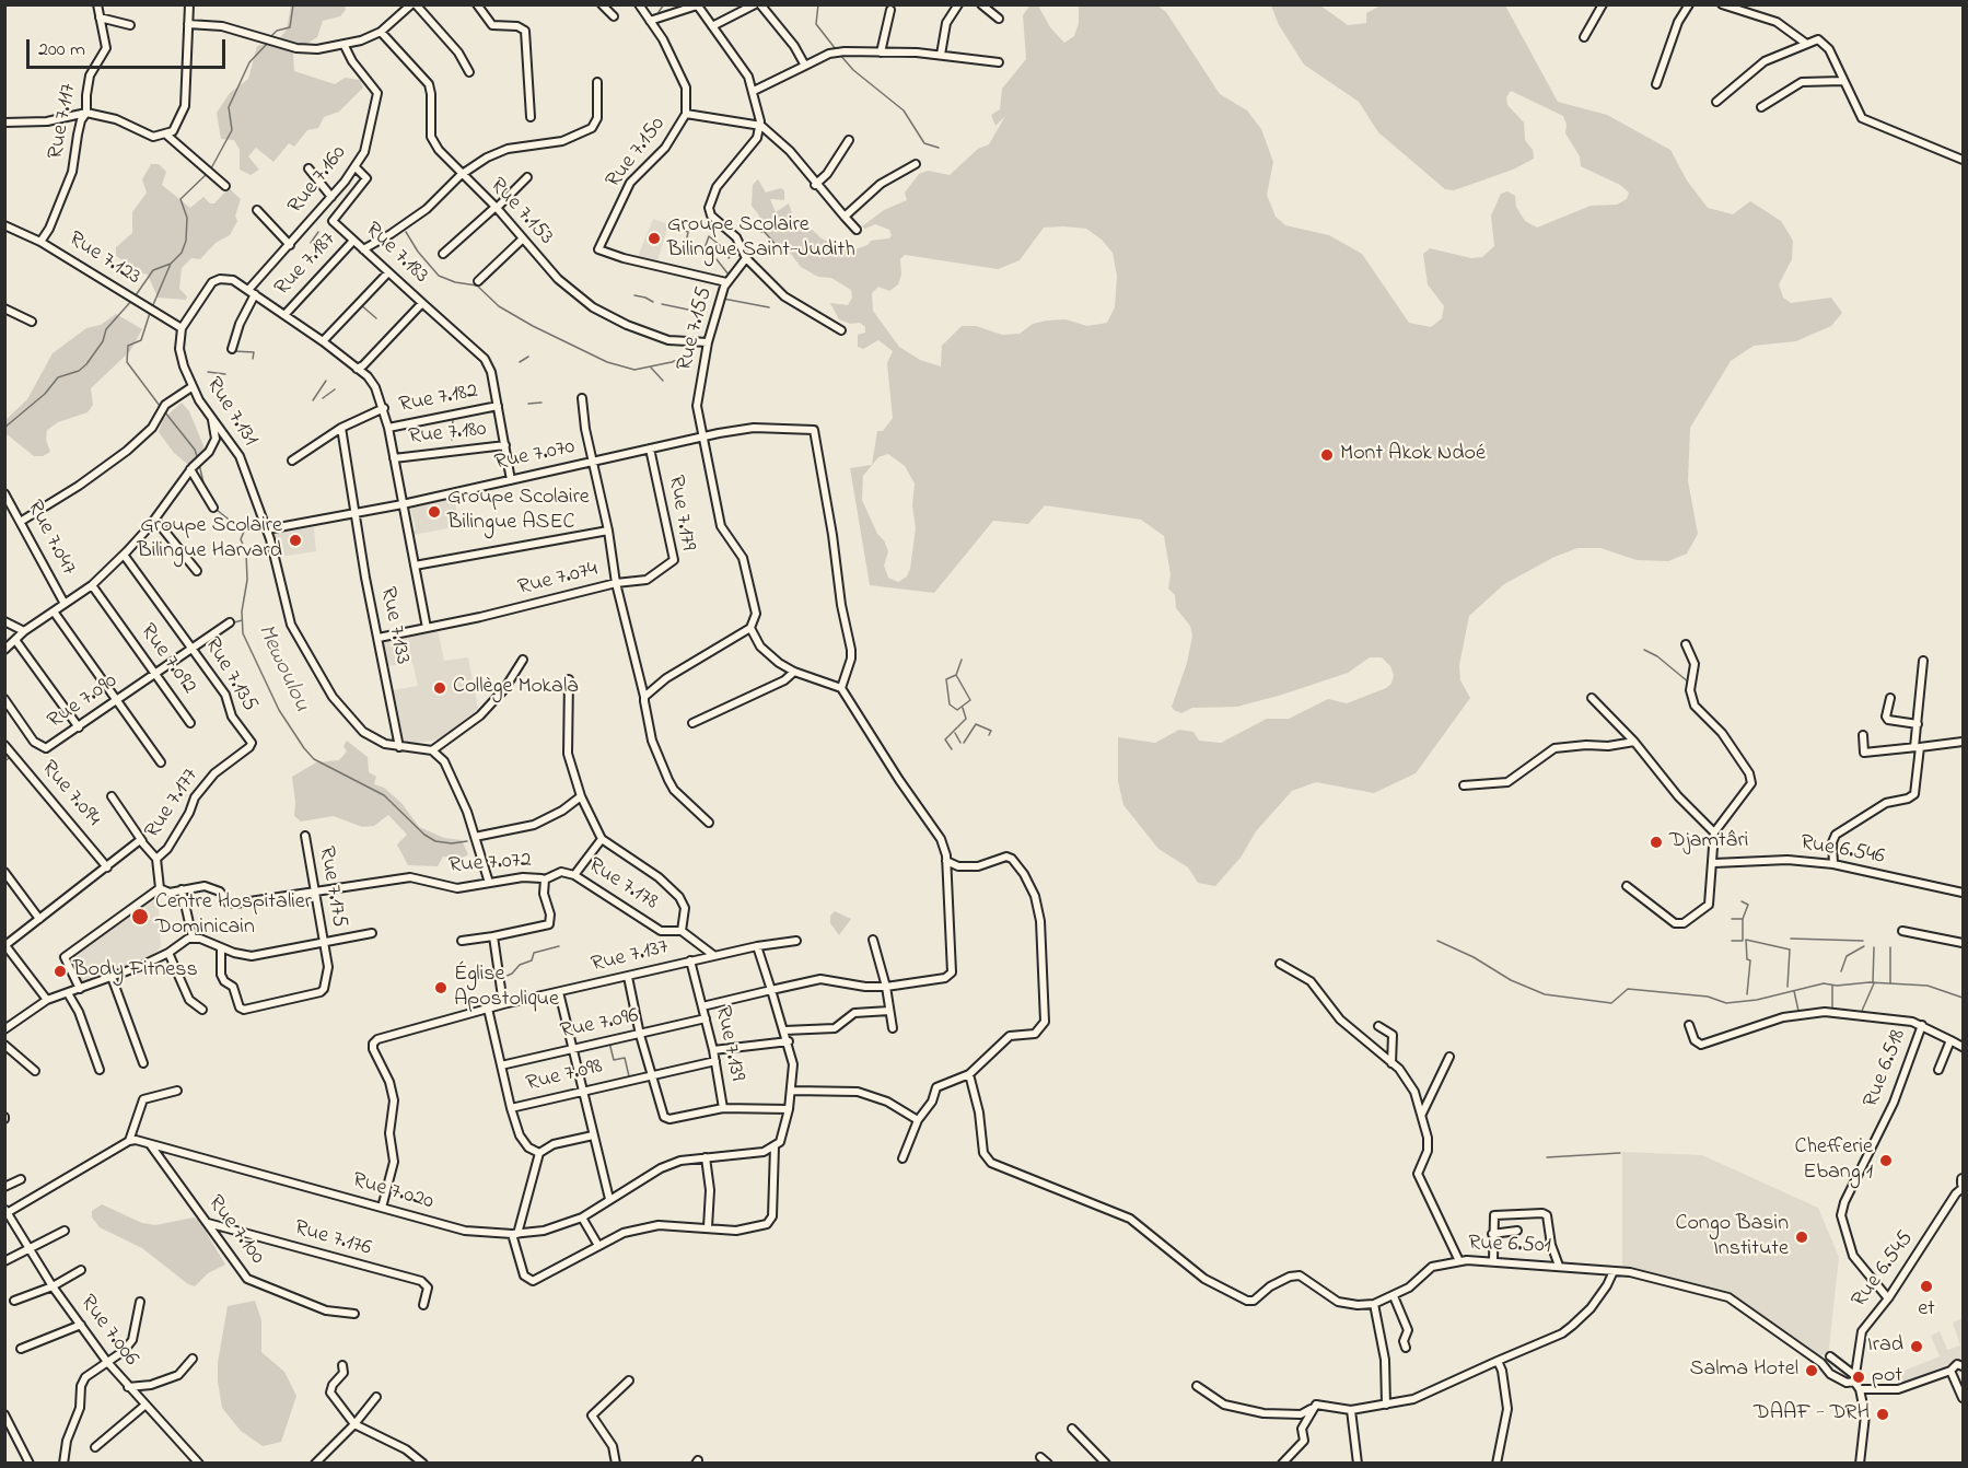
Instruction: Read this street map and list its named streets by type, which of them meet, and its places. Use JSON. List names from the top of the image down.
{
  "streets": {
    "street": [
      "Rue 7.117",
      "Rue 7.150",
      "Rue 7.160",
      "Rue 7.153",
      "Rue 7.183",
      "Rue 7.123",
      "Rue 7.187",
      "Rue 7.155",
      "Rue 7.182",
      "Rue 7.131",
      "Rue 7.180",
      "Rue 7.070",
      "Rue 7.179",
      "Rue 7.047",
      "Rue 7.074",
      "Rue 7.133",
      "Rue 7.092",
      "Rue 7.135",
      "Rue 7.090",
      "Rue 7.094",
      "Rue 7.177",
      "Rue 6.546",
      "Rue 7.072",
      "Rue 7.178",
      "Rue 7.175",
      "Rue 7.137",
      "Rue 7.096",
      "Rue 7.139",
      "Rue 6.518",
      "Rue 7.098",
      "Rue 7.020",
      "Rue 7.100",
      "Rue 7.176",
      "Rue 6.501",
      "Rue 6.545",
      "Rue 7.006"
    ]
  },
  "crossings": [
    ["Rue 7.117", "Rue 7.123"],
    ["Rue 7.150", "Rue 7.155"],
    ["Rue 7.160", "Rue 7.183"],
    ["Rue 7.153", "Rue 7.155"],
    ["Rue 7.183", "Rue 7.187"],
    ["Rue 7.123", "Rue 7.131"],
    ["Rue 7.155", "Rue 7.070"],
    ["Rue 7.131", "Rue 7.070"],
    ["Rue 7.131", "Rue 7.133"],
    ["Rue 7.070", "Rue 7.179"],
    ["Rue 7.070", "Rue 7.133"],
    ["Rue 7.179", "Rue 7.074"],
    ["Rue 7.074", "Rue 7.133"],
    ["Rue 7.092", "Rue 7.090"],
    ["Rue 7.135", "Rue 7.090"],
    ["Rue 7.135", "Rue 7.177"],
    ["Rue 7.072", "Rue 7.178"],
    ["Rue 7.072", "Rue 7.175"],
    ["Rue 7.178", "Rue 7.137"],
    ["Rue 7.137", "Rue 7.139"],
    ["Rue 7.137", "Rue 7.098"],
    ["Rue 7.137", "Rue 7.020"],
    ["Rue 7.096", "Rue 7.139"],
    ["Rue 7.096", "Rue 7.098"],
    ["Rue 7.139", "Rue 7.098"],
    ["Rue 6.518", "Rue 6.545"],
    ["Rue 7.020", "Rue 7.100"],
    ["Rue 7.100", "Rue 7.176"],
    ["Rue 6.501", "Rue 6.545"]
  ],
  "water": ["Mewoulou"],
  "places": [
    "Groupe Scolaire Bilingue Saint-Judith",
    "Mont Akok Ndoé",
    "Groupe Scolaire Bilingue ASEC",
    "Groupe Scolaire Bilingue Harvard",
    "Collège Mokala",
    "Djamtâri",
    "Centre Hospitalier Dominicain",
    "Body Fitness",
    "Église Apostolique",
    "Chefferie Ebang 1",
    "Congo Basin Institute",
    "et",
    "Irad",
    "Salma Hotel",
    "pot",
    "DAAF - DRH"
  ],
  "scale_bar": "200 m"
}
